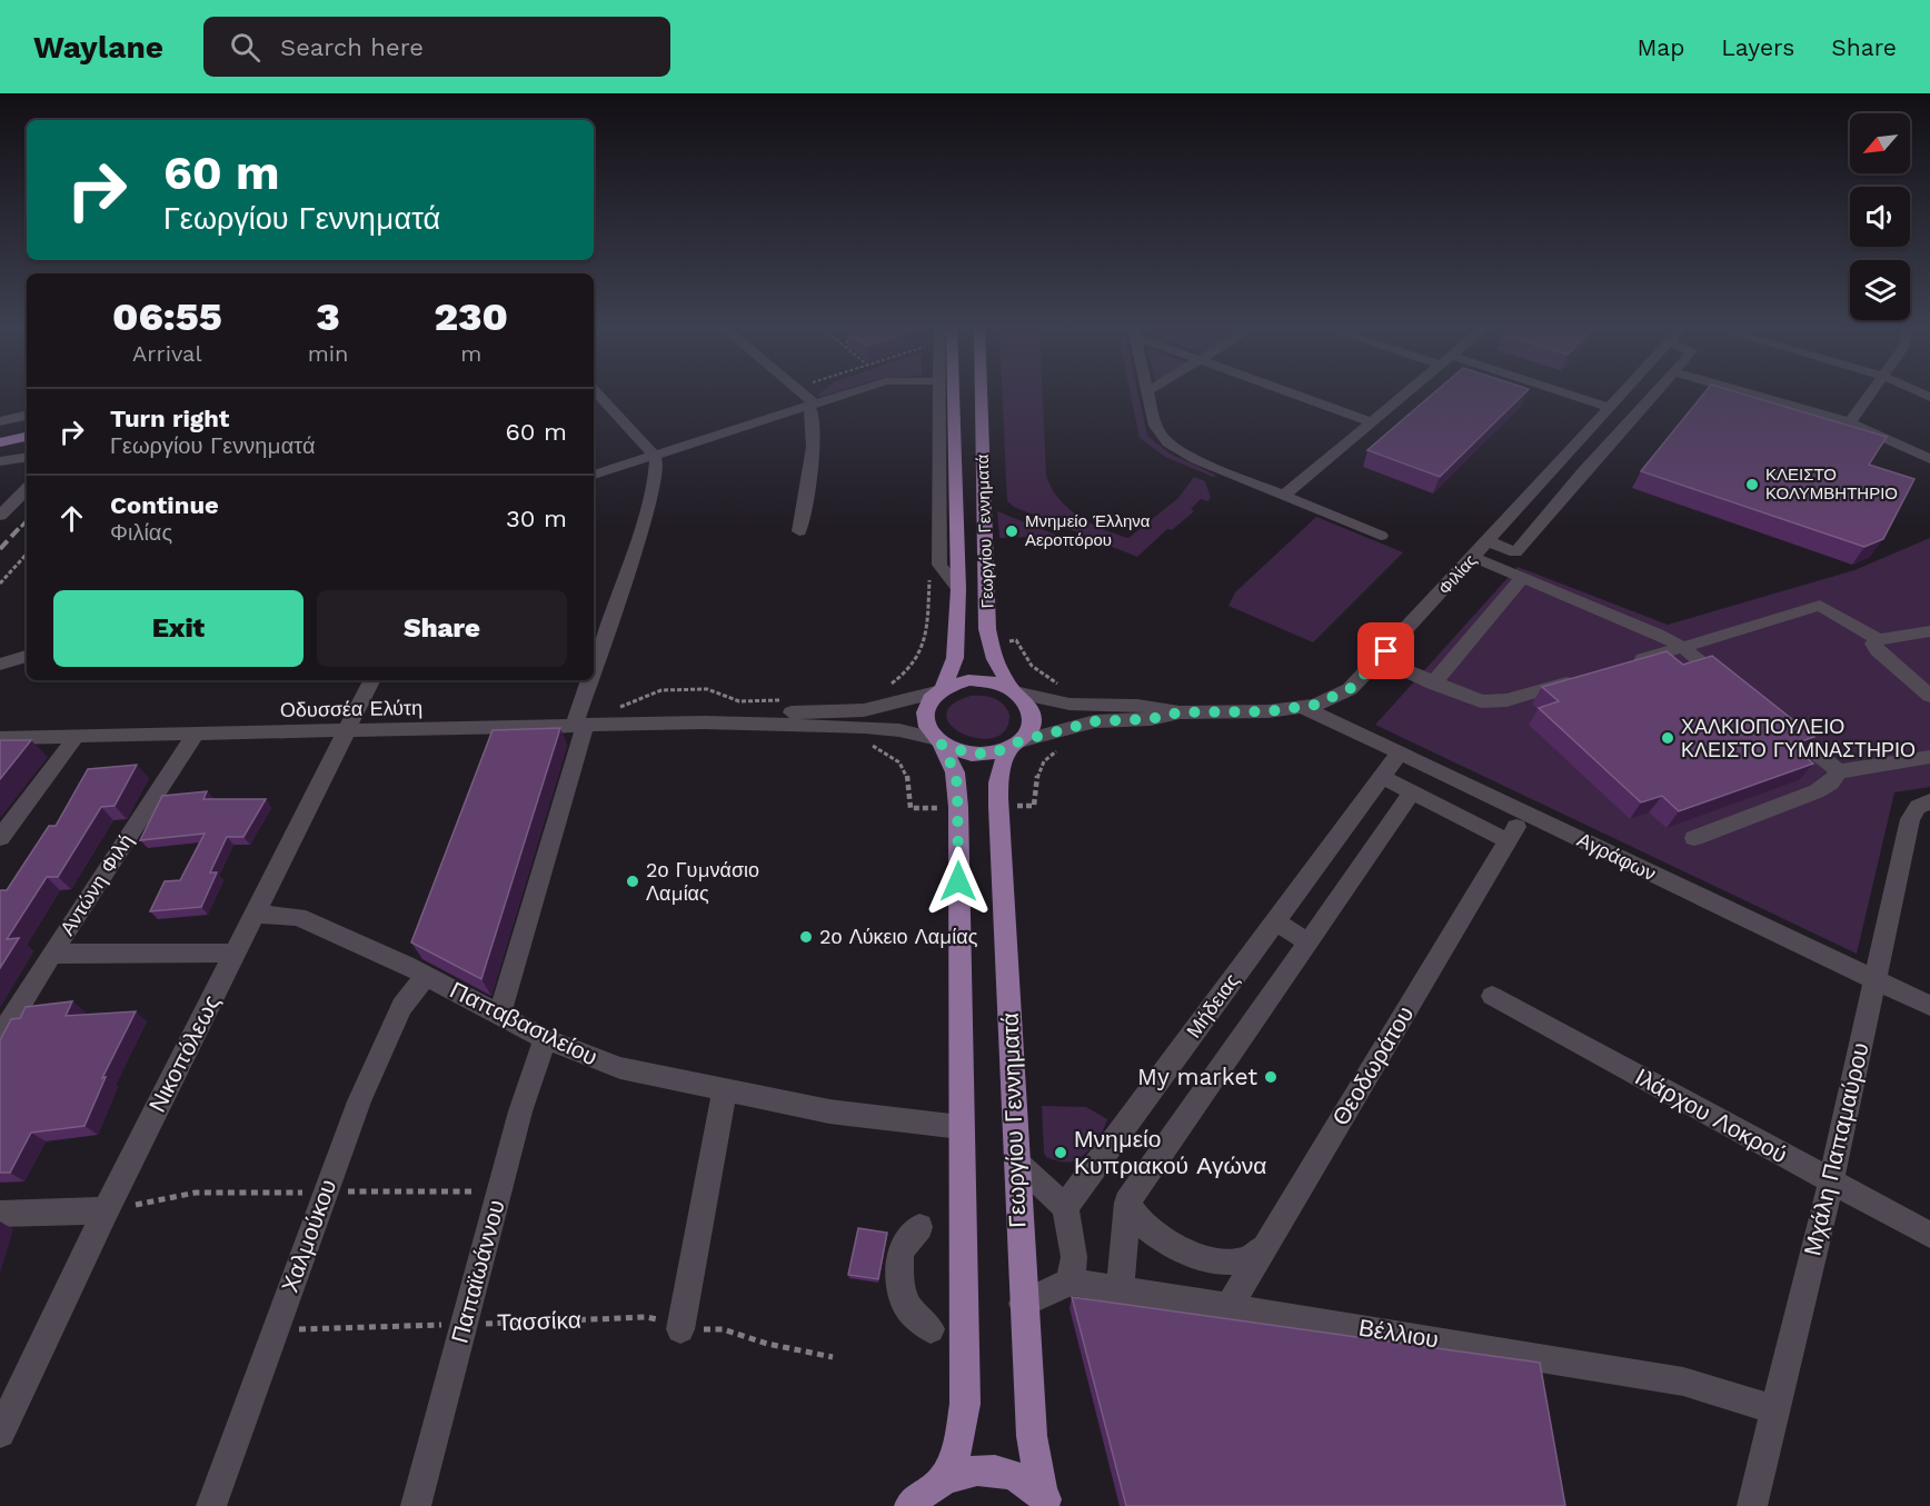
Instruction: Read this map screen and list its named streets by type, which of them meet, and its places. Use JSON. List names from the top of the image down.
{
  "streets": {
    "main road": ["Γεωργίου Γεννηματά"],
    "street": [
      "Φιλίας",
      "Οδυσσέα Ελύτη",
      "Αγράφων",
      "Αντώνη Φιλή",
      "Μήδειας",
      "Παπαβασιλείου",
      "Νικοπόλεως",
      "Θεοδωράτου",
      "Ιλάρχου Λοκρού",
      "Μχάλη Παπαμαύρου",
      "Χαλμούκου",
      "Παπαϊωάννου",
      "Βέλλιου"
    ],
    "path": ["Τασσίκα"]
  },
  "crossings": [
    ["Γεωργίου Γεννηματά", "Φιλίας"],
    ["Γεωργίου Γεννηματά", "Οδυσσέα Ελύτη"],
    ["Γεωργίου Γεννηματά", "Παπαβασιλείου"],
    ["Φιλίας", "Οδυσσέα Ελύτη"],
    ["Φιλίας", "Αγράφων"],
    ["Οδυσσέα Ελύτη", "Αντώνη Φιλή"],
    ["Οδυσσέα Ελύτη", "Νικοπόλεως"],
    ["Αγράφων", "Μήδειας"],
    ["Αγράφων", "Μχάλη Παπαμαύρου"],
    ["Παπαβασιλείου", "Νικοπόλεως"],
    ["Παπαβασιλείου", "Χαλμούκου"],
    ["Παπαβασιλείου", "Παπαϊωάννου"],
    ["Θεοδωράτου", "Βέλλιου"],
    ["Ιλάρχου Λοκρού", "Μχάλη Παπαμαύρου"],
    ["Μχάλη Παπαμαύρου", "Βέλλιου"],
    ["Χαλμούκου", "Τασσίκα"],
    ["Παπαϊωάννου", "Τασσίκα"]
  ],
  "places": [
    "ΚΛΕΙΣΤΟ ΚΟΛΥΜΒΗΤΗΡΙΟ",
    "Μνημείο Έλληνα Αεροπόρου",
    "ΧΑΛΚΙΟΠΟΥΛΕΙΟ ΚΛΕΙΣΤΟ ΓΥΜΝΑΣΤΗΡΙΟ",
    "2ο Γυμνάσιο Λαμίας",
    "2ο Λύκειο Λαμίας",
    "My market",
    "Μνημείο Κυπριακού Αγώνα"
  ],
  "north": "bottom left",
  "page": {
    "header": "Waylane",
    "search": "Search here",
    "nav": ["Map", "Layers", "Share"],
    "turn": ["60 m", "Γεωργίου Γεννηματά"],
    "eta": [
      "06:55",
      "Arrival",
      "3",
      "min",
      "230",
      "m"
    ],
    "list": [
      {
        "name": "Turn right",
        "note": "Γεωργίου Γεννηματά",
        "value": "60 m"
      },
      {
        "name": "Continue",
        "note": "Φιλίας",
        "value": "30 m"
      }
    ],
    "buttons": ["Exit", "Share"]
  }
}
